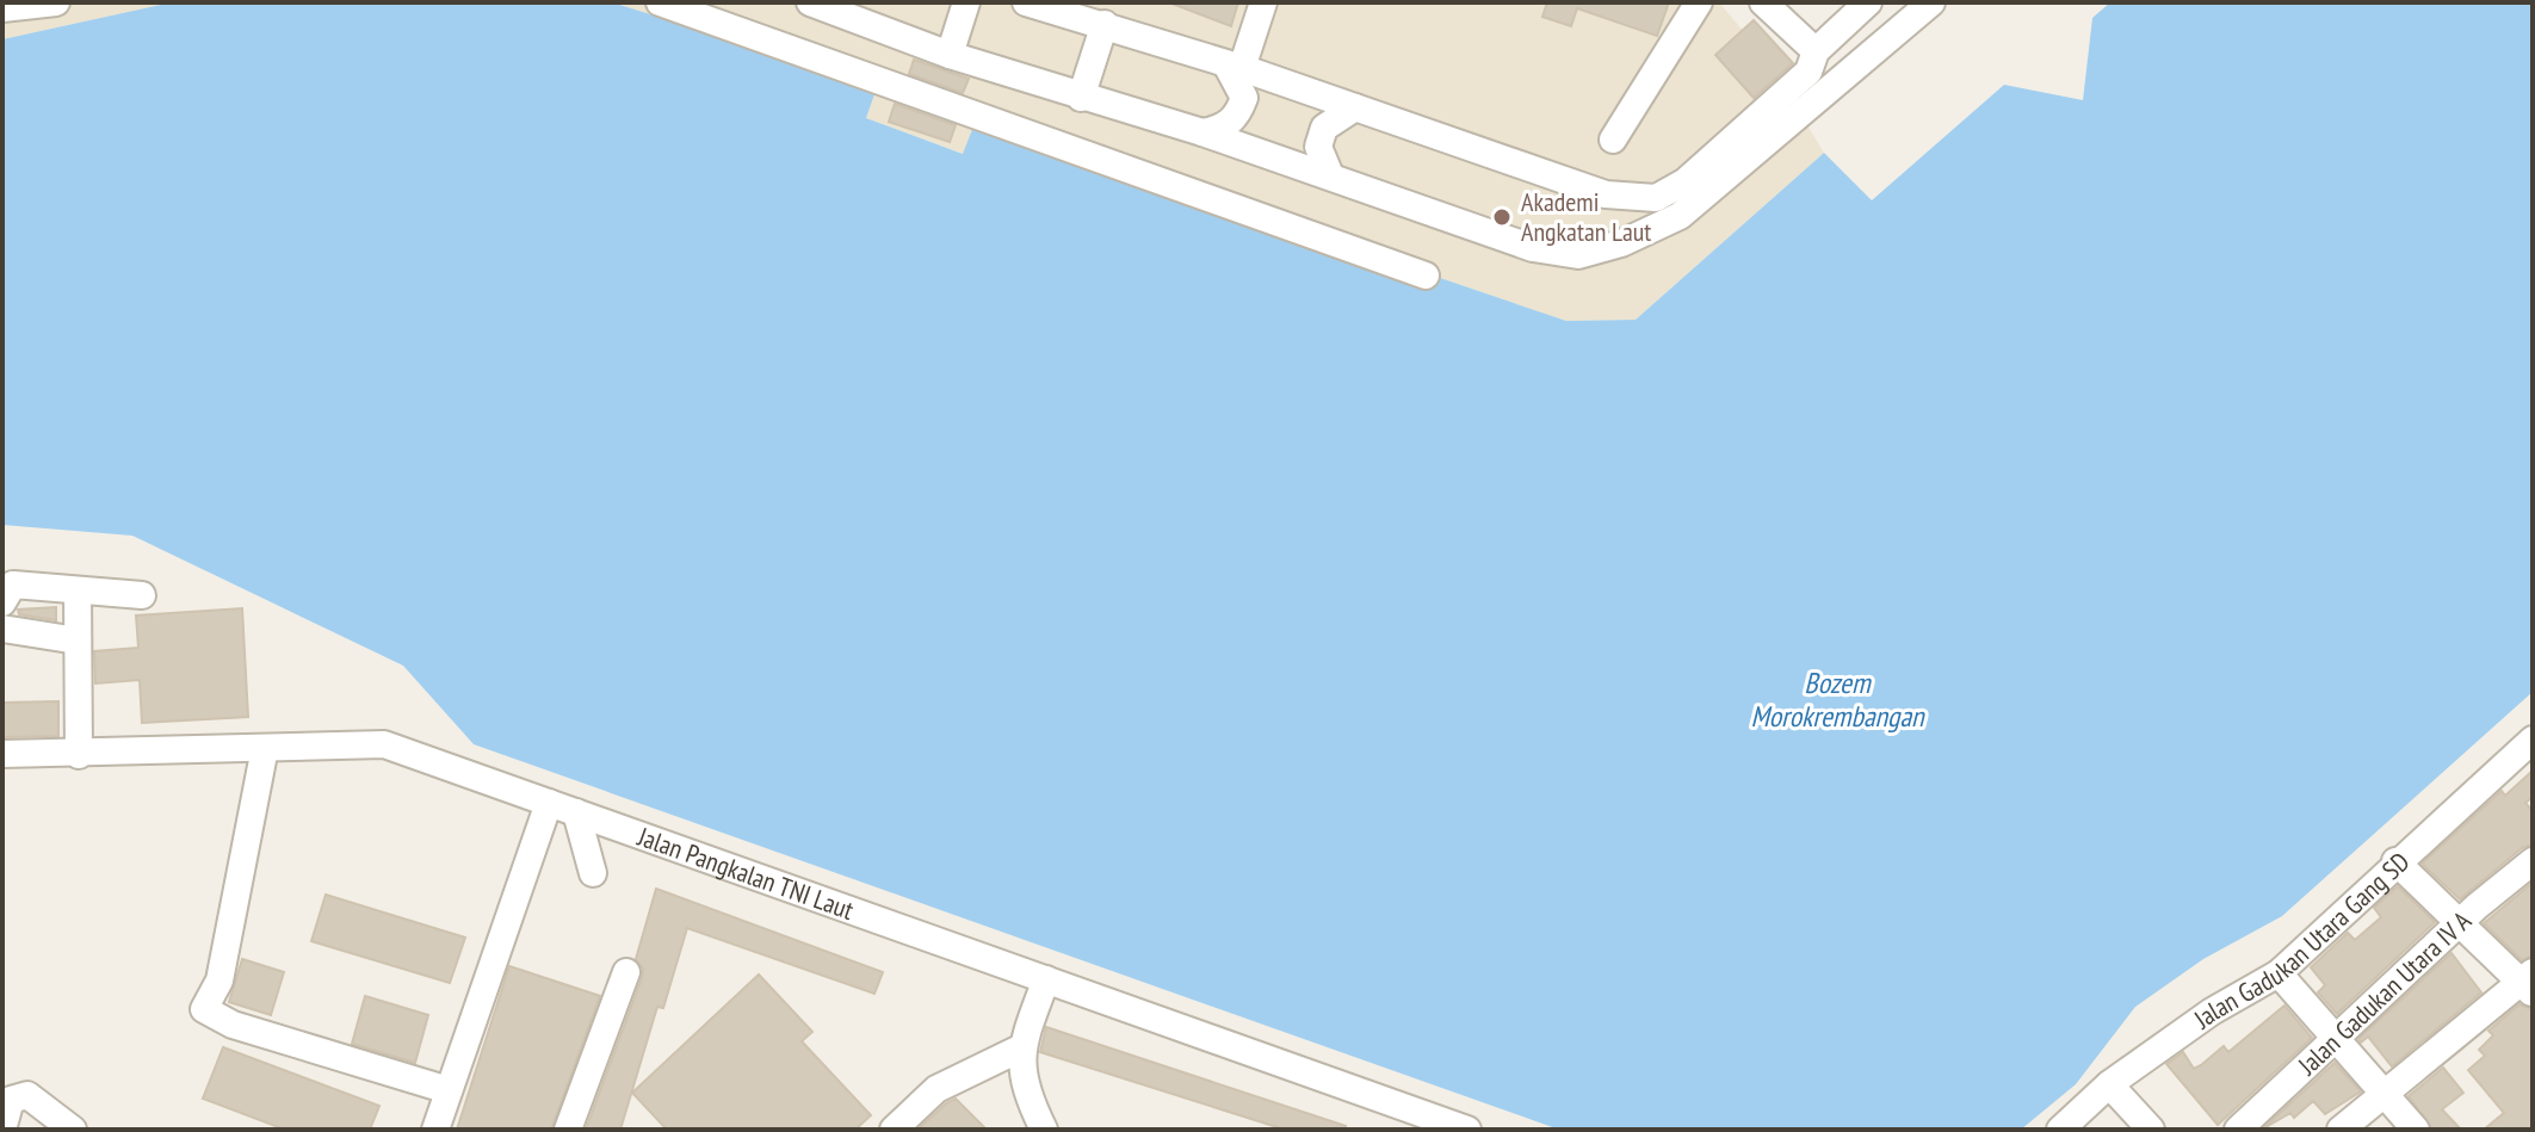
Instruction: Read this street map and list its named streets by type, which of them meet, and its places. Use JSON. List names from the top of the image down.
{
  "streets": {
    "street": ["Jalan Pangkalan TNI Laut", "Jalan Gadukan Utara Gang SD", "Jalan Gadukan Utara IV A"]
  },
  "water": ["Bozem Morokrembangan"],
  "places": ["Akademi Angkatan Laut"]
}
